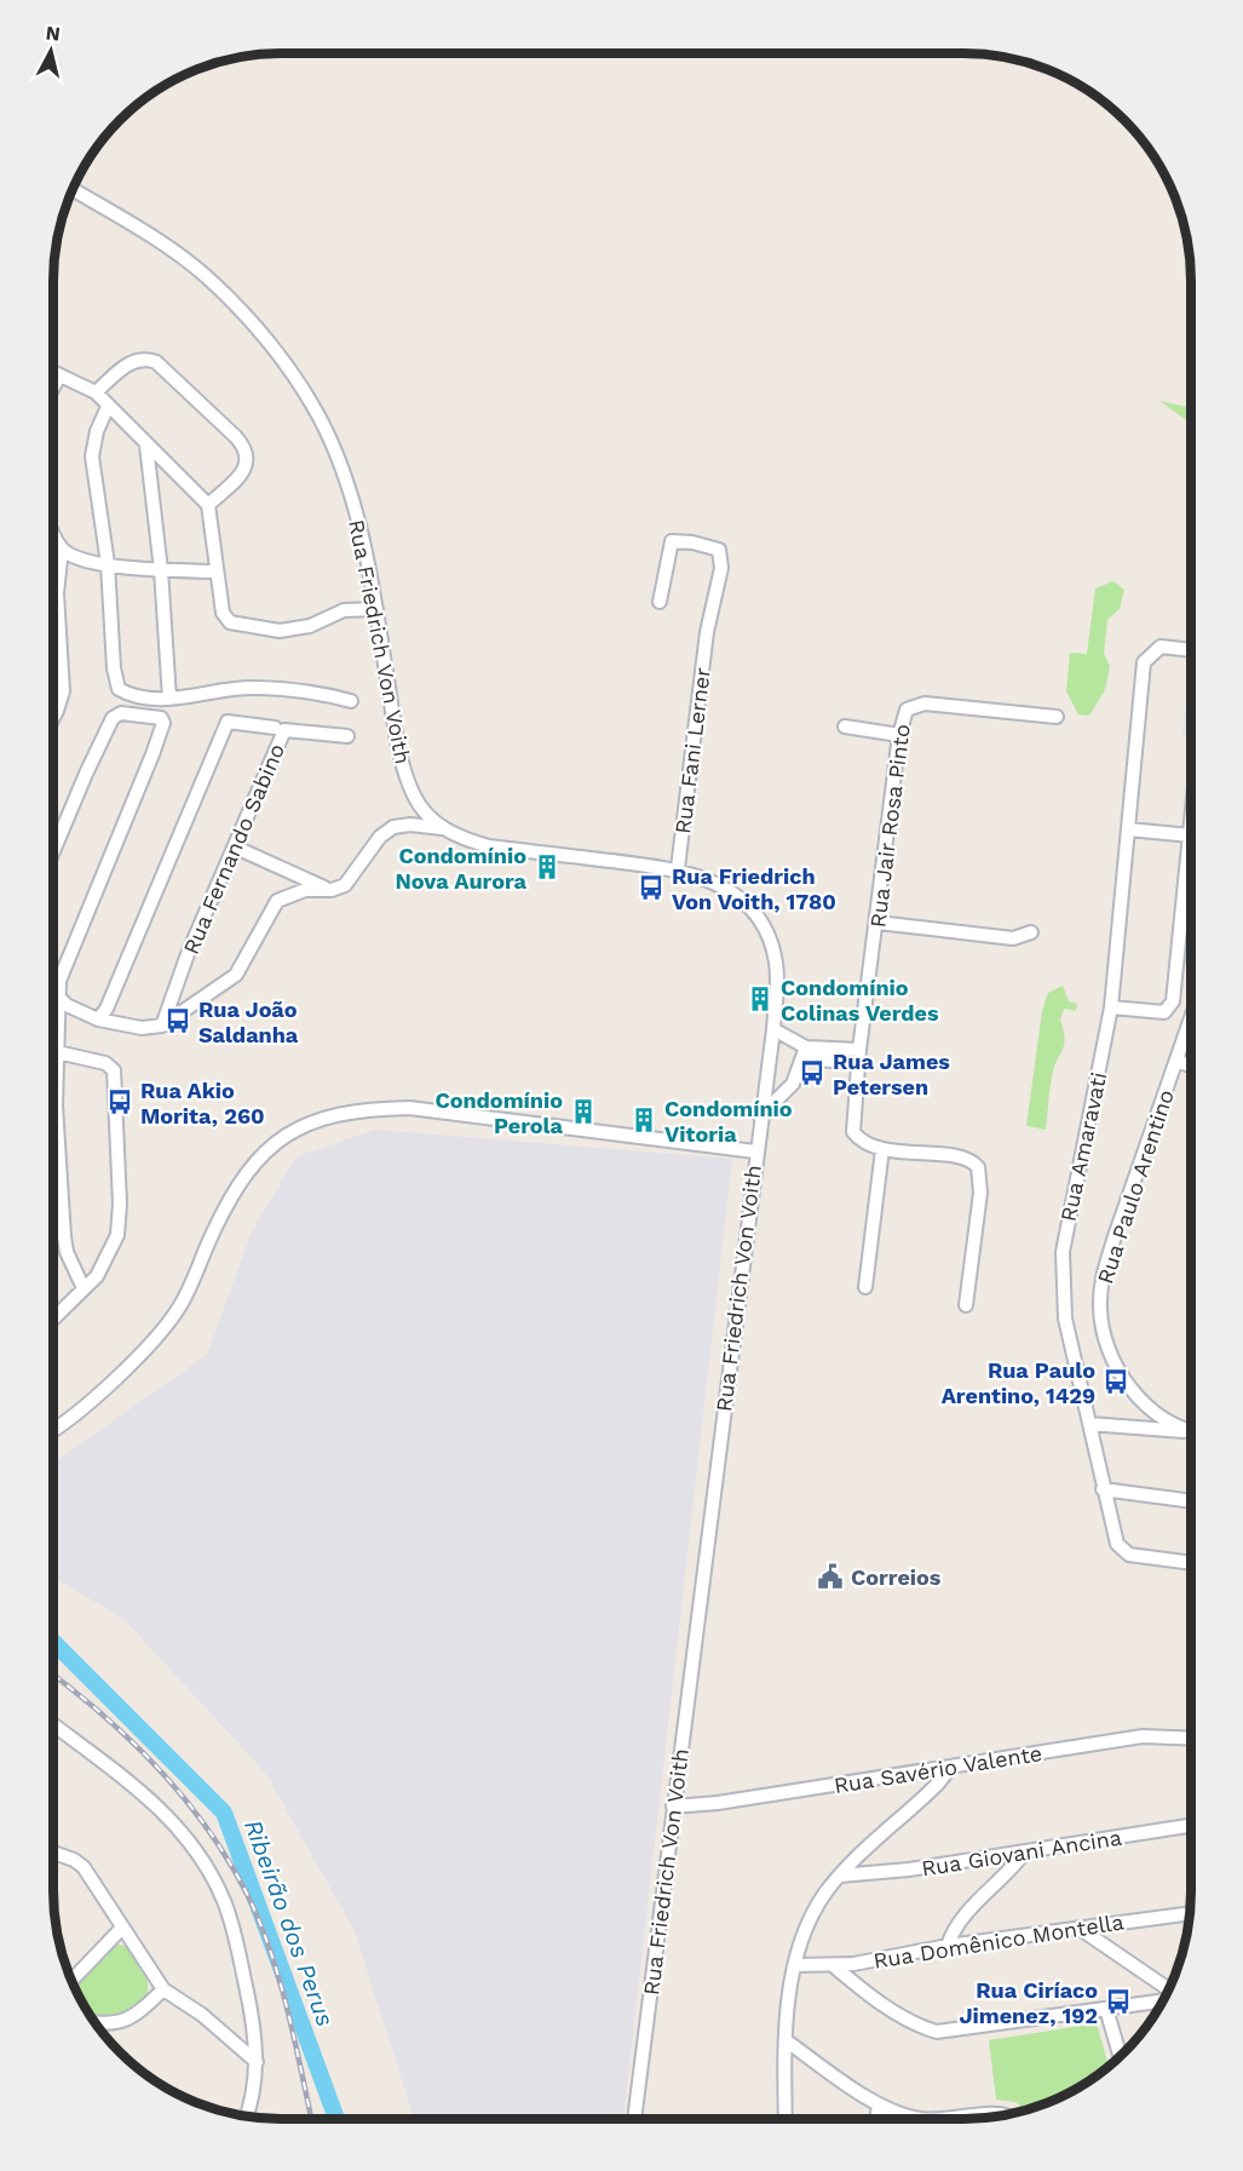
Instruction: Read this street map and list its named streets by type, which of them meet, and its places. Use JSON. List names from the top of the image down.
{
  "streets": {
    "street": [
      "Rua Friedrich Von Voith",
      "Rua Fani Lerner",
      "Rua Jair Rosa Pinto",
      "Rua Fernando Sabino",
      "Rua Amaravati",
      "Rua Paulo Arentino",
      "Rua Savério Valente",
      "Rua Giovani Ancina",
      "Rua Domênico Montella"
    ]
  },
  "crossings": [
    ["Rua Friedrich Von Voith", "Rua Fani Lerner"],
    ["Rua Friedrich Von Voith", "Rua Savério Valente"]
  ],
  "water": ["Ribeirão dos Perus"],
  "places": {
    "building": [
      "Condomínio Nova Aurora",
      "Condomínio Colinas Verdes",
      "Condomínio Perola",
      "Condomínio Vitoria"
    ],
    "bus stop": [
      "Rua Friedrich Von Voith, 1780",
      "Rua João Saldanha",
      "Rua James Petersen",
      "Rua Akio Morita, 260",
      "Rua Paulo Arentino, 1429",
      "Rua Ciríaco Jimenez, 192"
    ],
    "public building": ["Correios"]
  },
  "north": "top"
}
